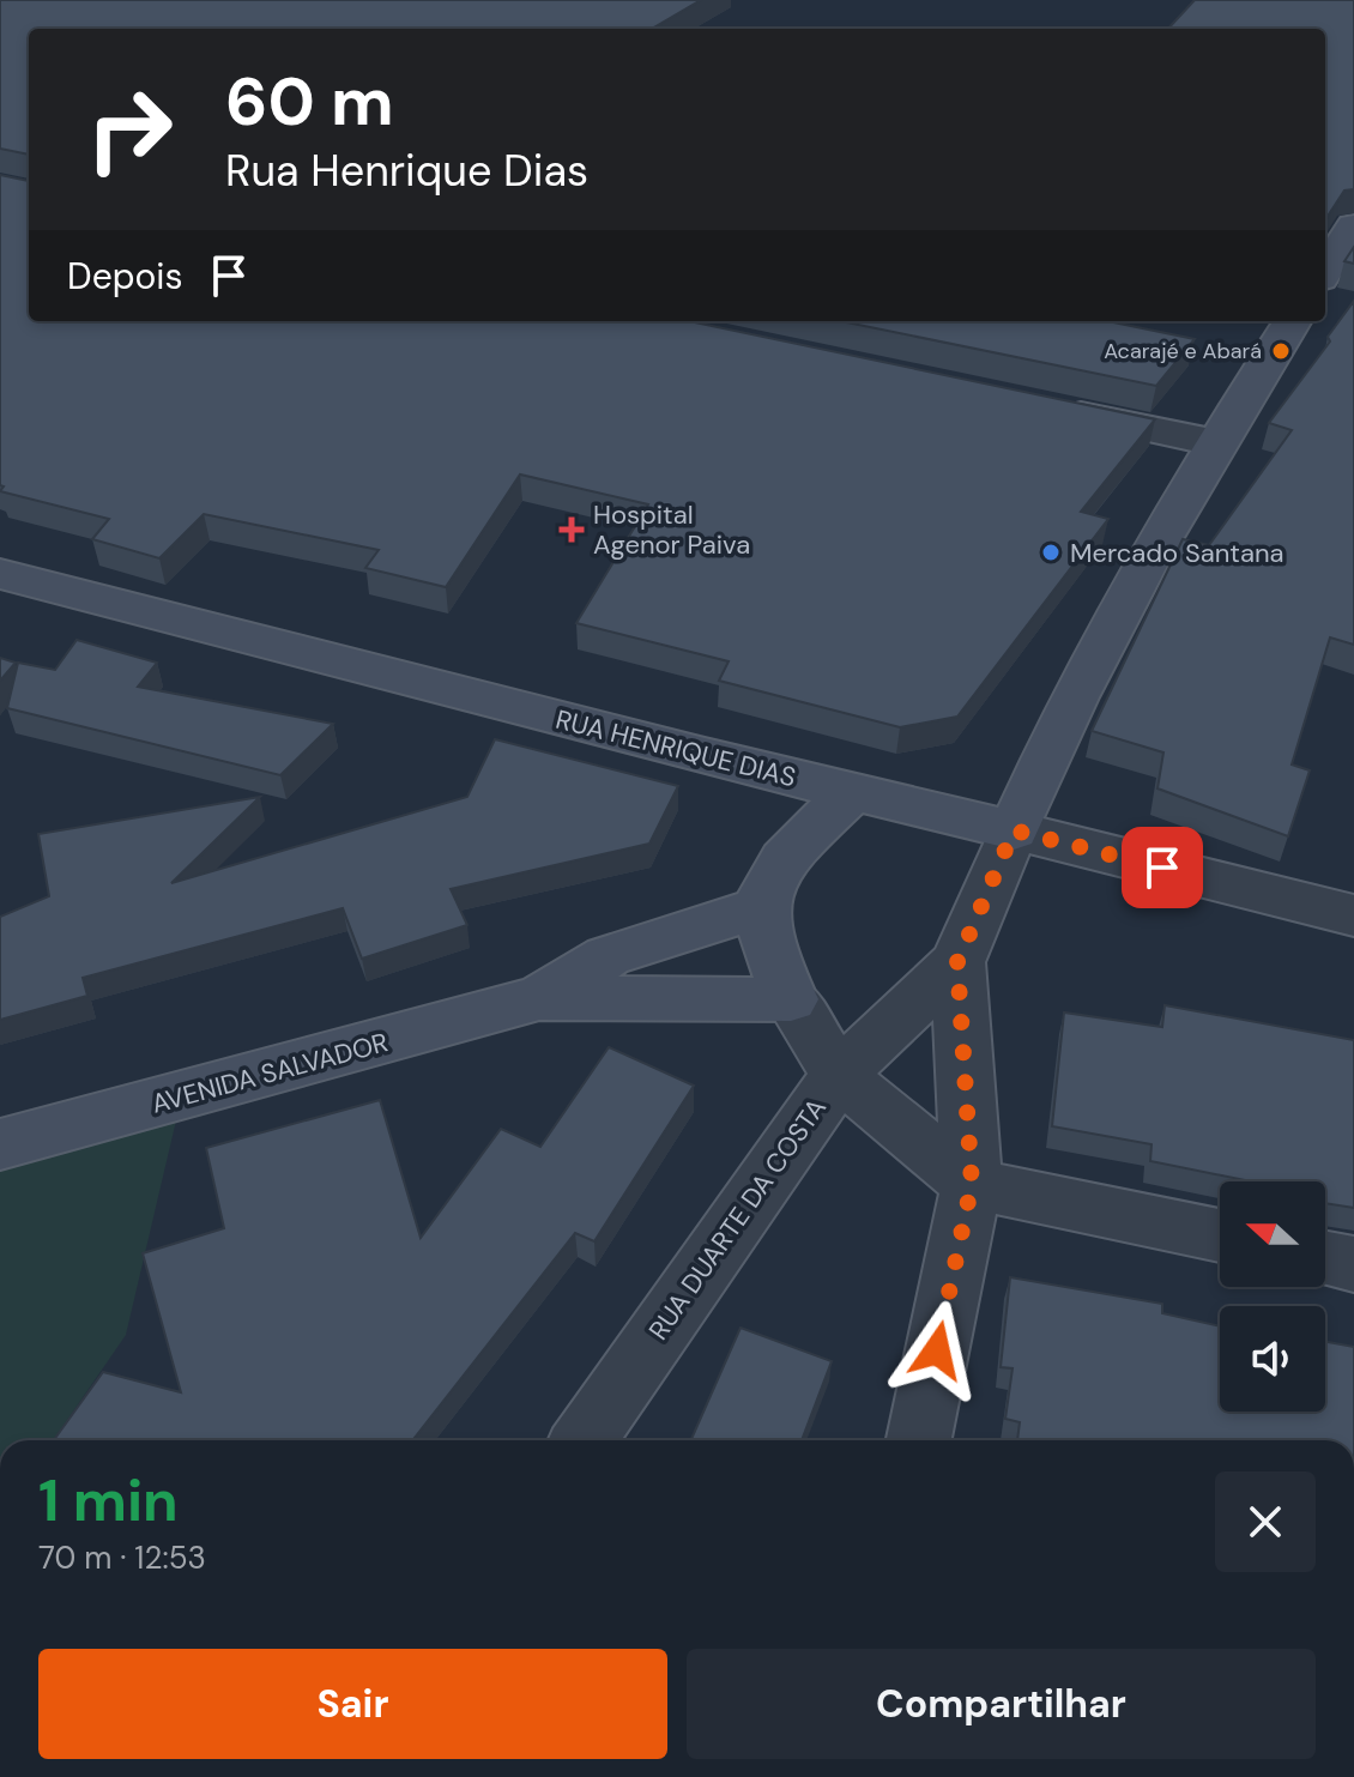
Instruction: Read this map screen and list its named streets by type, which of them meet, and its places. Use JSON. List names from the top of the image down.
{
  "streets": {
    "street": ["RUA HENRIQUE DIAS", "AVENIDA SALVADOR", "RUA DUARTE DA COSTA"]
  },
  "crossings": [
    ["AVENIDA SALVADOR", "RUA DUARTE DA COSTA"]
  ],
  "places": {
    "other": ["Acarajé e Abará", "Mercado Santana"],
    "health": ["Hospital Agenor Paiva"]
  },
  "north": "left",
  "page": {
    "turn": ["60 m", "Rua Henrique Dias"],
    "then": "Depois",
    "heading": ["1 min", "70 m · 12:53"],
    "buttons": ["Sair", "Compartilhar"]
  }
}
